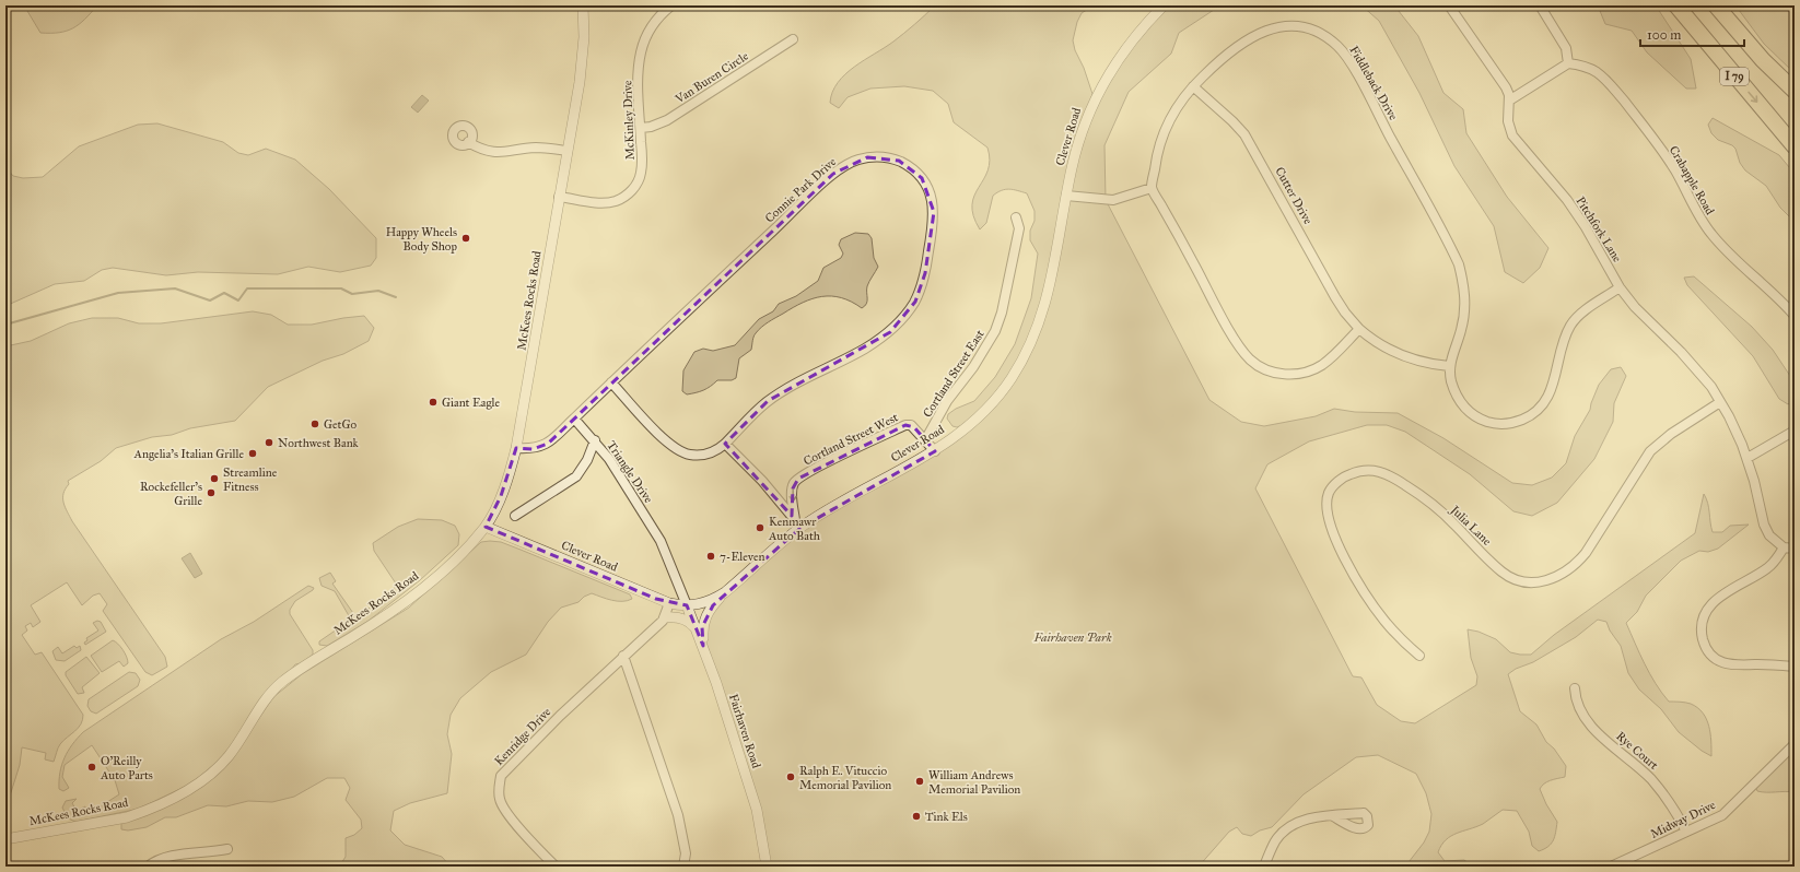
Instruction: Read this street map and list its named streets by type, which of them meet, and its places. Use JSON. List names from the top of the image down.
{
  "streets": {
    "highway": ["I 79"],
    "street": [
      "Van Buren Circle",
      "Fiddleback Drive",
      "McKinley Drive",
      "Clever Road",
      "Crabapple Road",
      "Connie Park Drive",
      "Cutter Drive",
      "Pitchfork Lane",
      "McKees Rocks Road",
      "Cortland Street East",
      "Cortland Street West",
      "Triangle Drive",
      "Julia Lane",
      "Fairhaven Road",
      "Kenridge Drive",
      "Rye Court",
      "Midway Drive"
    ]
  },
  "crossings": [
    ["Van Buren Circle", "McKinley Drive"],
    ["Fiddleback Drive", "Cutter Drive"],
    ["McKinley Drive", "McKees Rocks Road"],
    ["Clever Road", "McKees Rocks Road"],
    ["Clever Road", "Cortland Street West"],
    ["Clever Road", "Triangle Drive"],
    ["Clever Road", "Fairhaven Road"],
    ["Connie Park Drive", "Triangle Drive"],
    ["Pitchfork Lane", "Julia Lane"],
    ["Cortland Street East", "Cortland Street West"],
    ["Triangle Drive", "Fairhaven Road"],
    ["Rye Court", "Midway Drive"]
  ],
  "parks": ["Fairhaven Park"],
  "places": [
    "Happy Wheels Body Shop",
    "Giant Eagle",
    "GetGo",
    "Northwest Bank",
    "Angelia's Italian Grille",
    "Streamline Fitness",
    "Rockefeller's Grille",
    "Kenmawr Auto Bath",
    "7-Eleven",
    "O'Reilly Auto Parts",
    "Ralph E. Vituccio Memorial Pavilion",
    "William Andrews Memorial Pavilion",
    "Tink Els"
  ],
  "scale_bar": "100 m"
}
